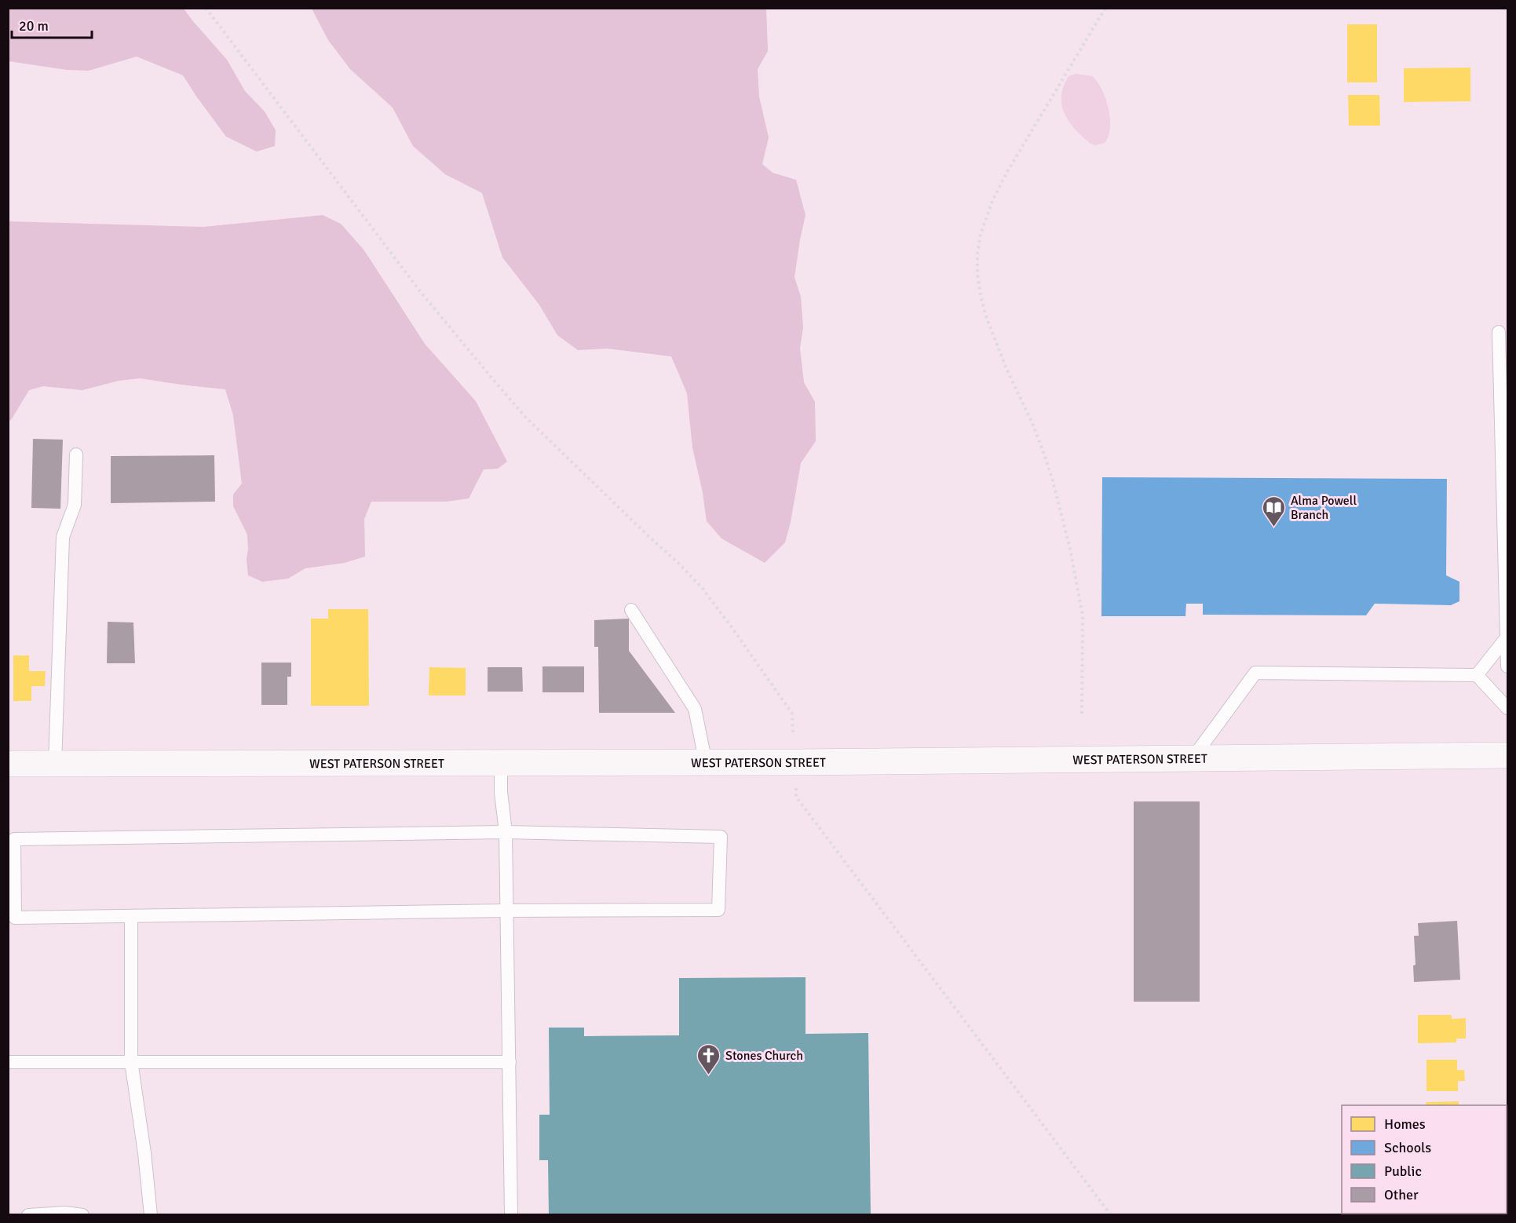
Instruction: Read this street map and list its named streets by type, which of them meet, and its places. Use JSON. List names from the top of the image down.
{
  "streets": {
    "street": ["WEST PATERSON STREET"]
  },
  "places": {
    "library": ["Alma Powell Branch"],
    "church": ["Stones Church"]
  },
  "legend": [
    "Homes",
    "Schools",
    "Public",
    "Other"
  ],
  "scale_bar": "20 m"
}
